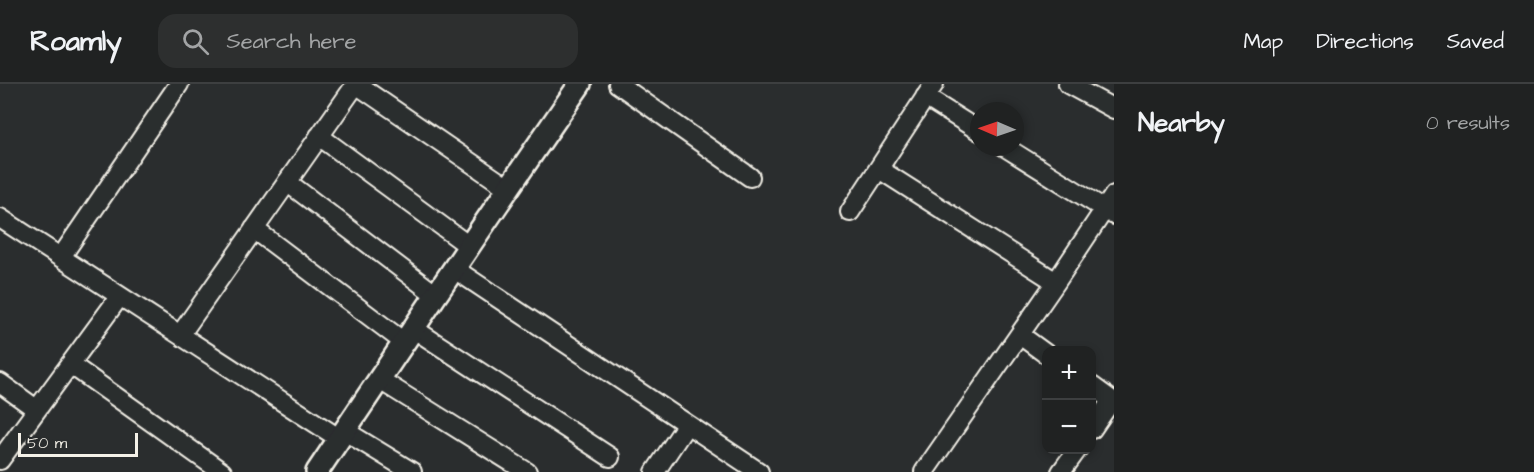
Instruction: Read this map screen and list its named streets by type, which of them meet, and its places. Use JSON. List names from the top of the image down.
{
  "scale_bar": "50 m",
  "north": "left",
  "page": {
    "header": "Roamly",
    "search": "Search here",
    "nav": ["Map", "Directions", "Saved"],
    "heading": ["Nearby", "0 results"],
    "map_buttons": ["+", "−"],
    "scale": "50 m"
  }
}
